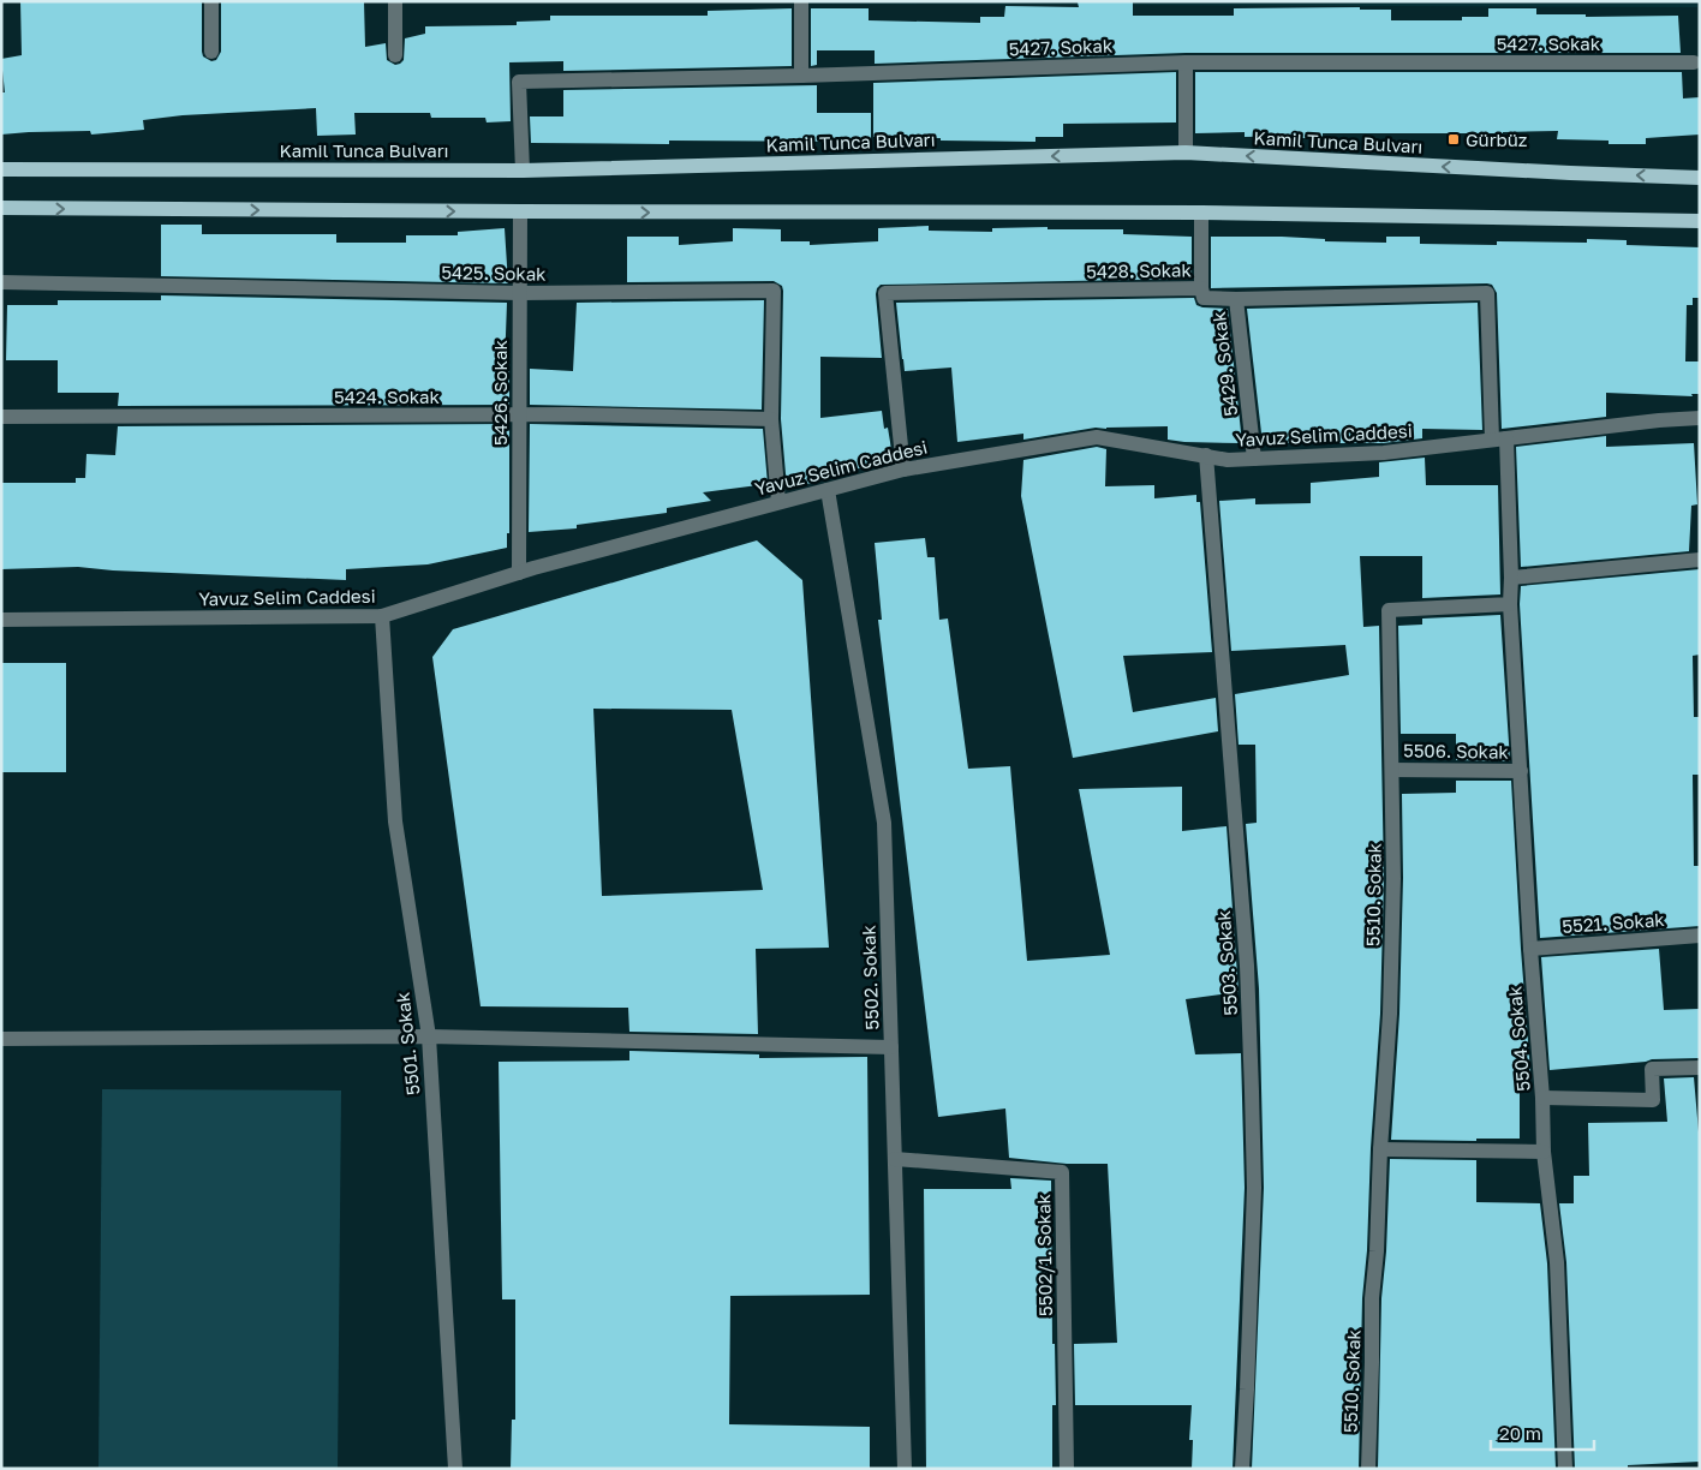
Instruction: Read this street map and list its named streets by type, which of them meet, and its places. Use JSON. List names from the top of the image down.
{
  "streets": {
    "main road": ["Kamil Tunca Bulvarı"],
    "street": [
      "5427. Sokak",
      "5428. Sokak",
      "5425. Sokak",
      "5429. Sokak",
      "5426. Sokak",
      "5424. Sokak",
      "Yavuz Selim Caddesi",
      "5506. Sokak",
      "5510. Sokak",
      "5521. Sokak",
      "5503. Sokak",
      "5502. Sokak",
      "5504. Sokak",
      "5501. Sokak",
      "5502/1. Sokak"
    ]
  },
  "crossings": [
    ["5427. Sokak", "Kamil Tunca Bulvarı"],
    ["5428. Sokak", "5429. Sokak"],
    ["5428. Sokak", "Yavuz Selim Caddesi"],
    ["5425. Sokak", "5426. Sokak"],
    ["5425. Sokak", "5424. Sokak"],
    ["5425. Sokak", "Yavuz Selim Caddesi"],
    ["5429. Sokak", "Yavuz Selim Caddesi"],
    ["5426. Sokak", "5424. Sokak"],
    ["5426. Sokak", "Yavuz Selim Caddesi"],
    ["Yavuz Selim Caddesi", "5503. Sokak"],
    ["Yavuz Selim Caddesi", "5502. Sokak"],
    ["Yavuz Selim Caddesi", "5501. Sokak"],
    ["5506. Sokak", "5510. Sokak"],
    ["5506. Sokak", "5504. Sokak"],
    ["5510. Sokak", "5504. Sokak"],
    ["5521. Sokak", "5504. Sokak"],
    ["5502. Sokak", "5502/1. Sokak"]
  ],
  "places": {
    "transit": ["Gürbüz"]
  },
  "scale_bar": "20 m"
}
